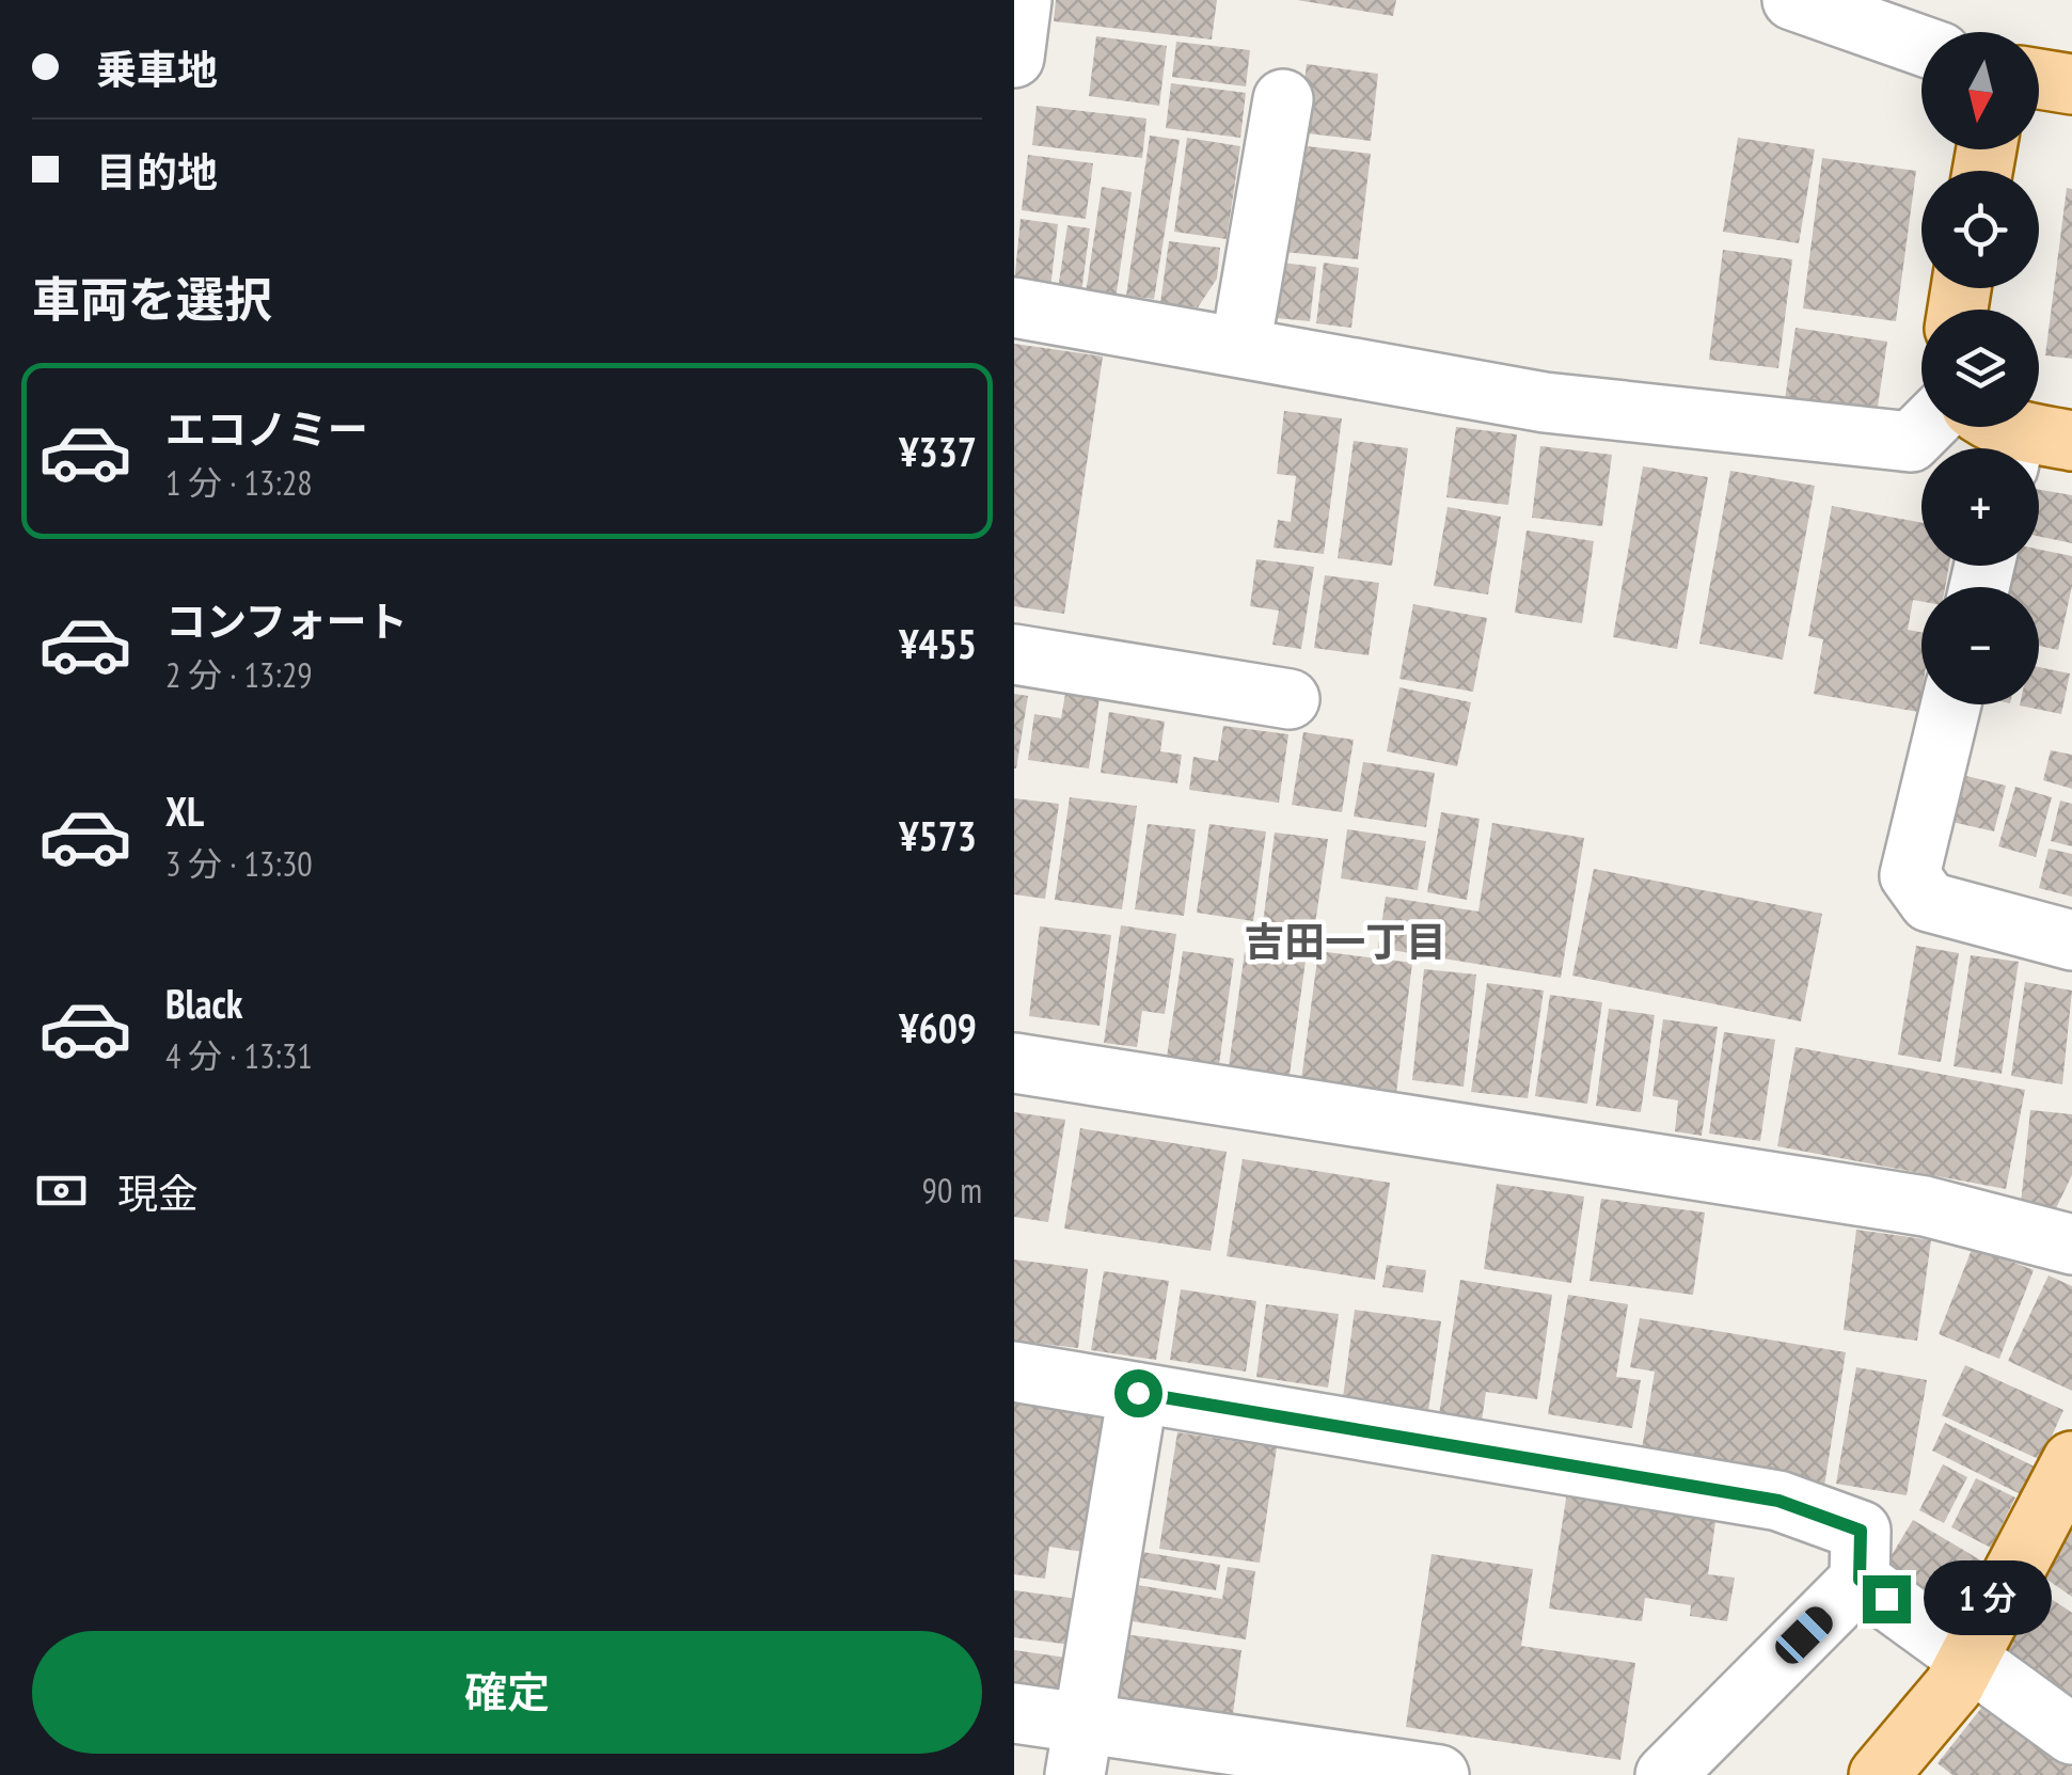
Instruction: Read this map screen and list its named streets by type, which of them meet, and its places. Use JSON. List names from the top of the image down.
{
  "districts": ["吉田一丁目"],
  "north": "bottom",
  "page": {
    "banner": ["乗車地", "目的地"],
    "map_buttons": ["+", "−"],
    "heading": "車両を選択",
    "list": [
      {
        "name": "エコノミー",
        "note": "1 分 · 13:28",
        "value": "¥337"
      },
      {
        "name": "コンフォート",
        "note": "2 分 · 13:29",
        "value": "¥455"
      },
      {
        "name": "XL",
        "note": "3 分 · 13:30",
        "value": "¥573"
      },
      {
        "name": "Black",
        "note": "4 分 · 13:31",
        "value": "¥609"
      }
    ],
    "pay": ["現金", "90 m"],
    "bubble": "1 分",
    "buttons": "確定"
  }
}
